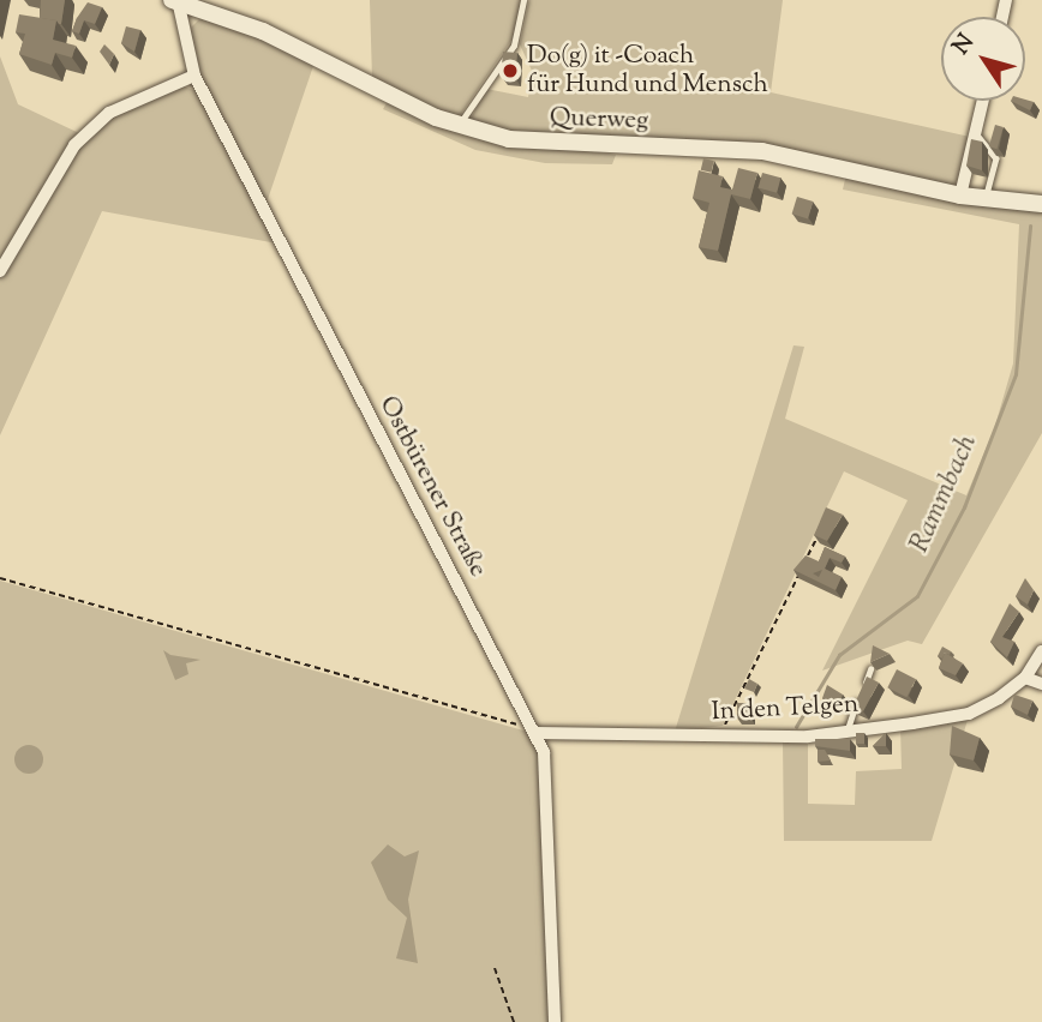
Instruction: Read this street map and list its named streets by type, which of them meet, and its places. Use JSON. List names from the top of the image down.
{
  "streets": {
    "street": ["Querweg", "Ostbürener Straße", "In den Telgen"]
  },
  "crossings": [
    ["Querweg", "Ostbürener Straße"],
    ["Ostbürener Straße", "In den Telgen"]
  ],
  "water": ["Rammbach"],
  "places": ["Do(g) it -Coach für Hund und Mensch"],
  "north": "top left"
}
